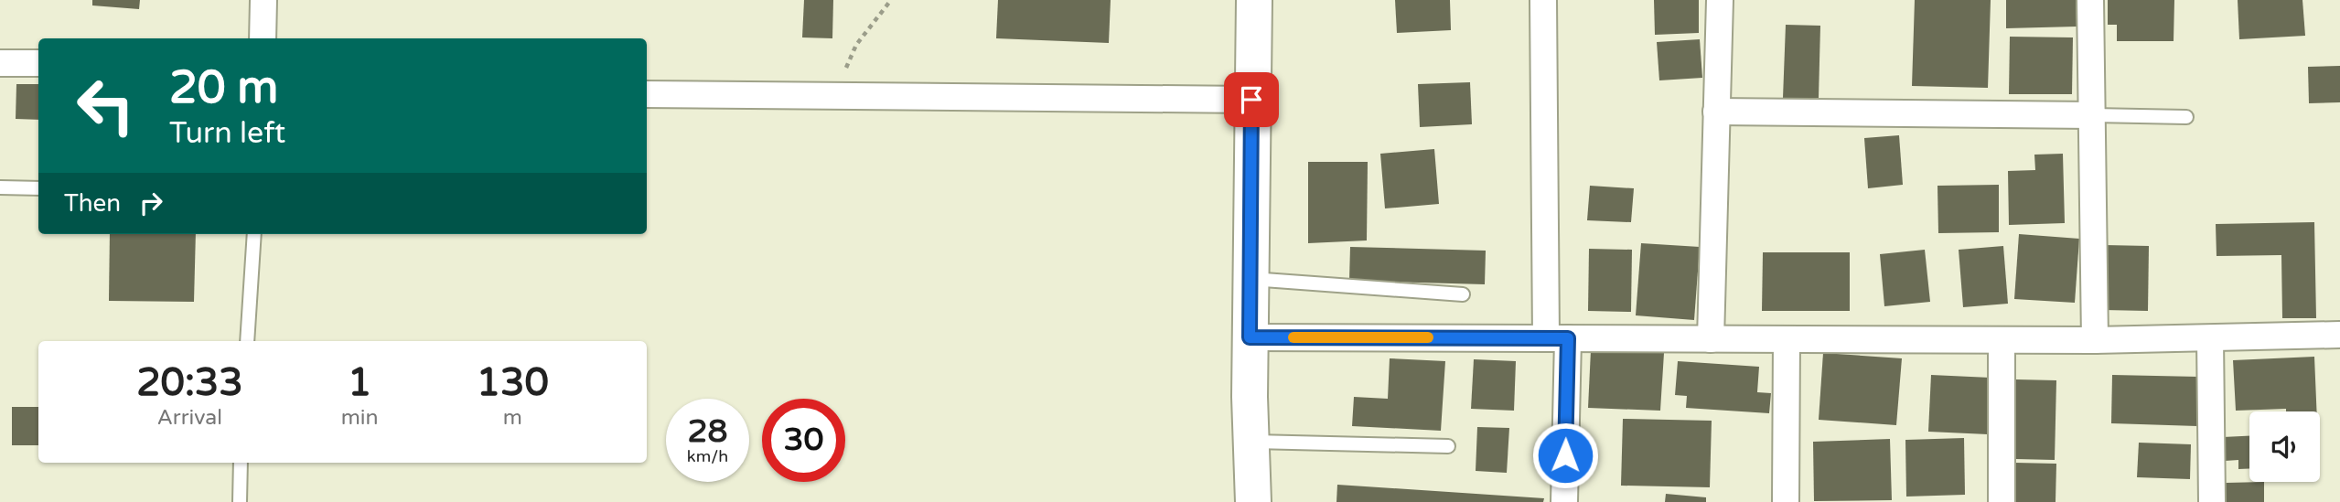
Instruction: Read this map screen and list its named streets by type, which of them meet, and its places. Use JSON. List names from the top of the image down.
{
  "page": {
    "turn": ["20 m", "Turn left"],
    "then": "Then",
    "eta": [
      "20:33",
      "Arrival",
      "1",
      "min",
      "130",
      "m"
    ],
    "speed": "28 km/h",
    "limit": "30"
  }
}
